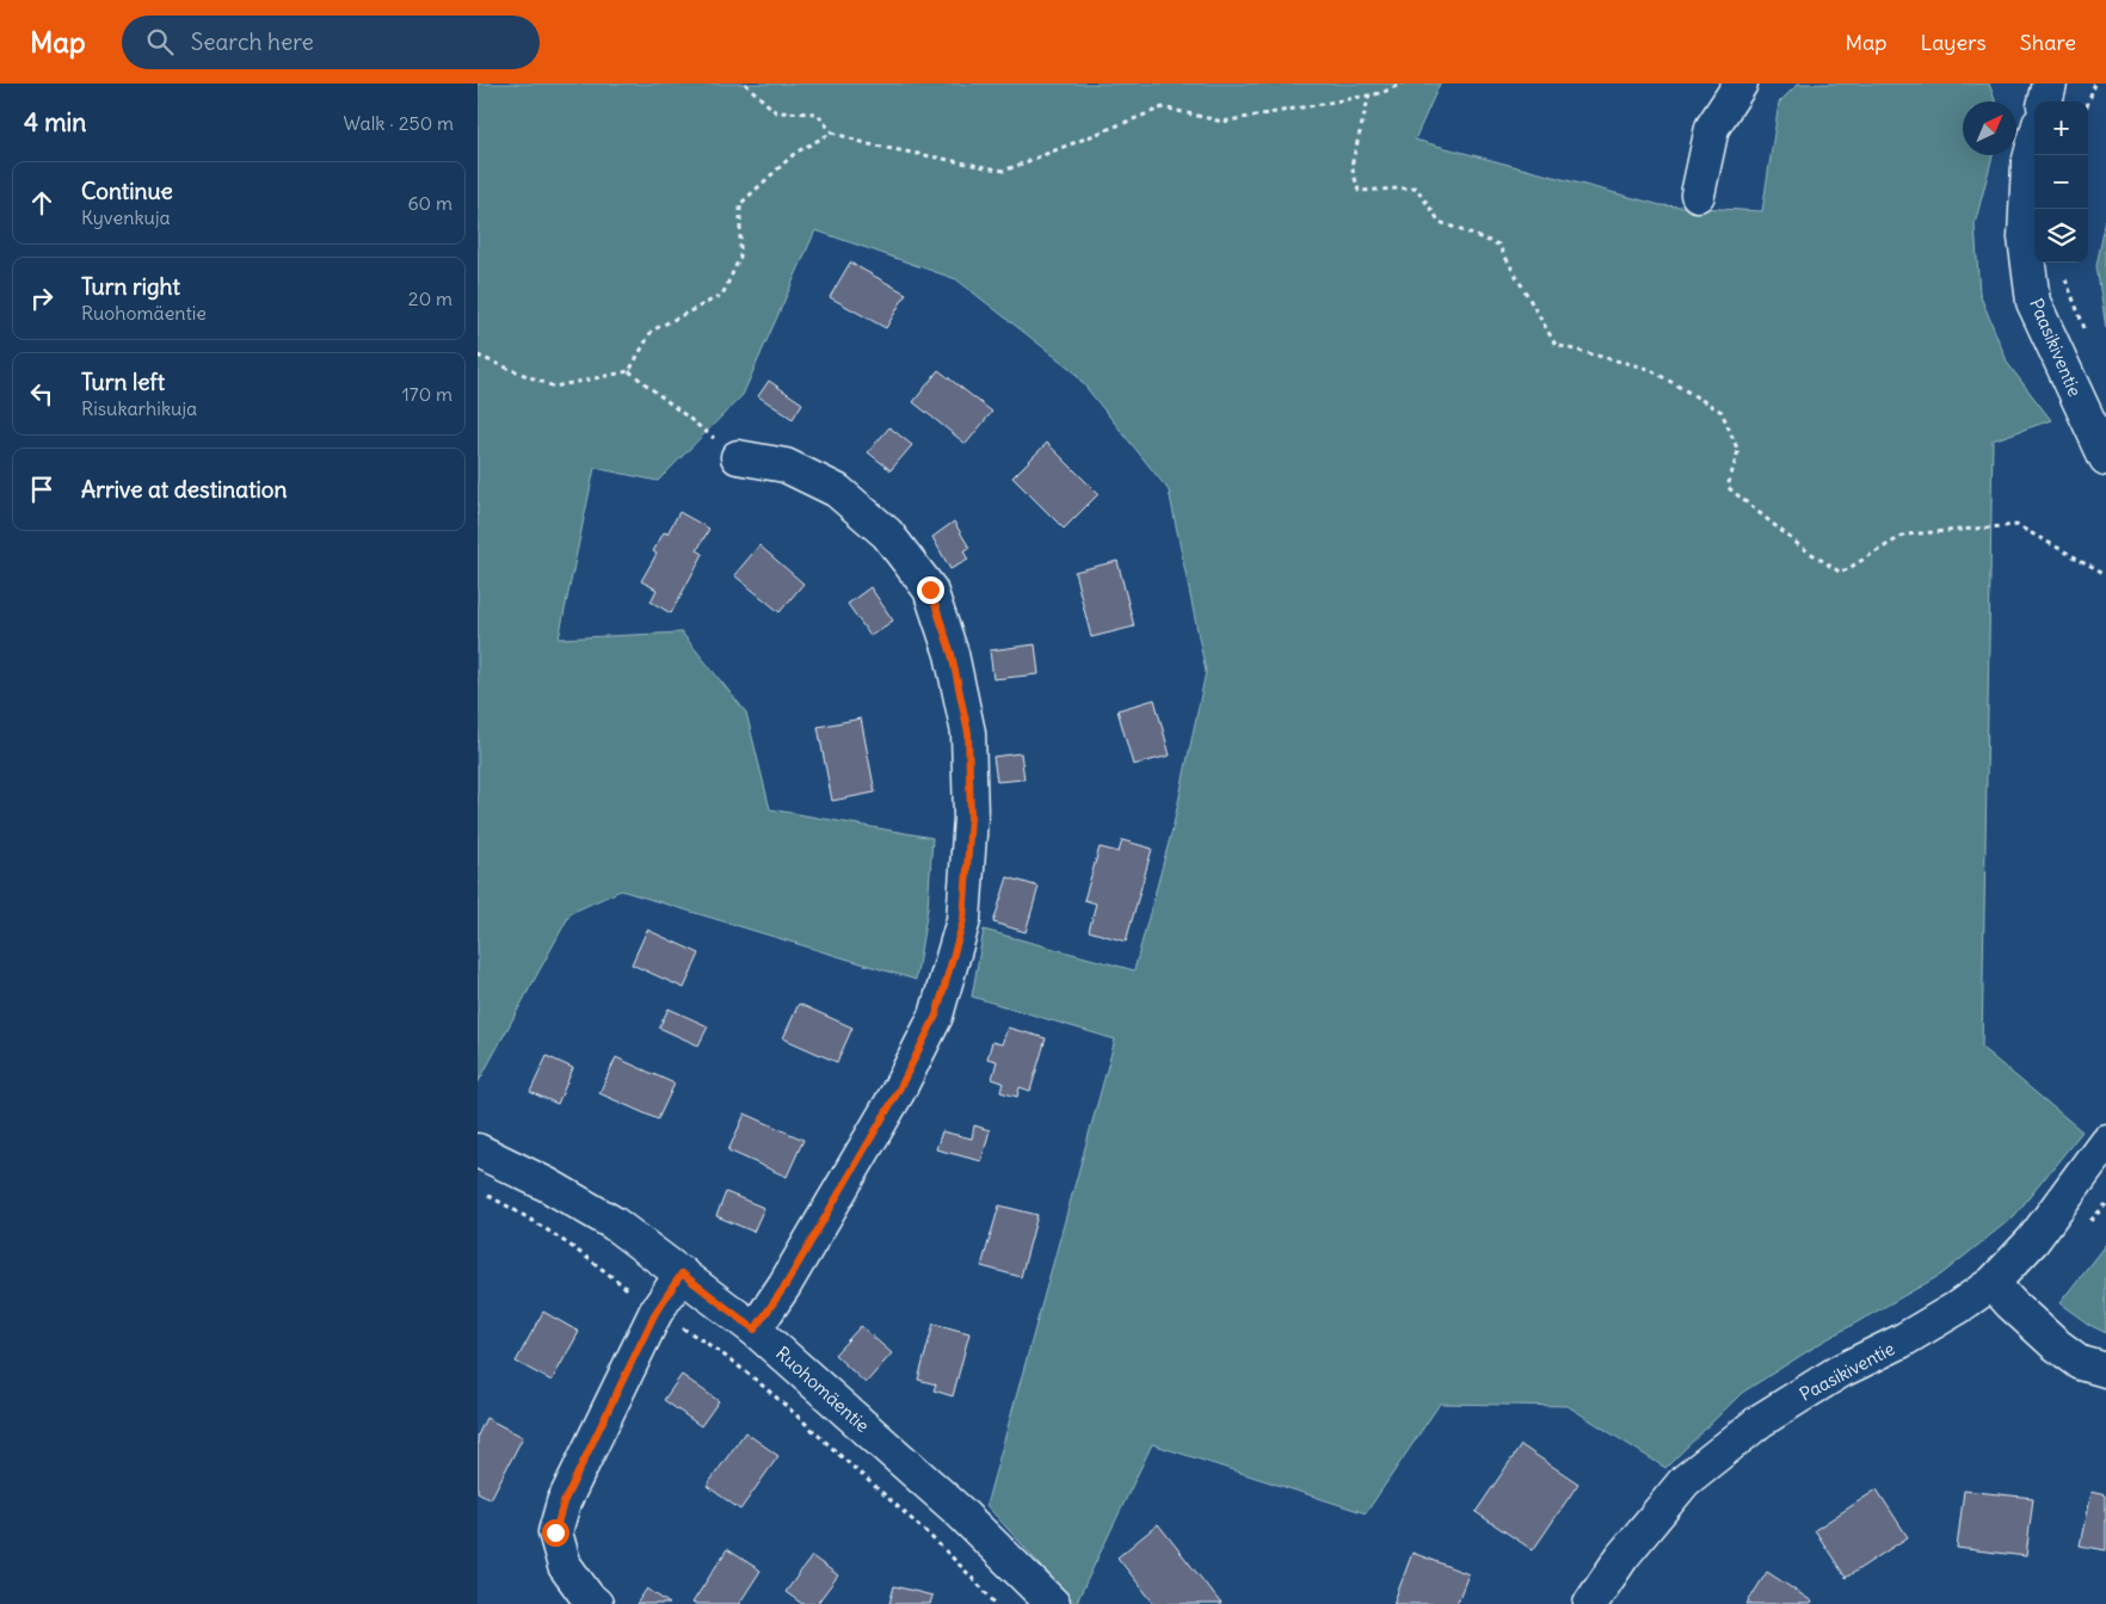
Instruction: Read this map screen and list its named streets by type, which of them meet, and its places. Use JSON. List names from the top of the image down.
{
  "streets": {
    "street": ["Paasikiventie", "Ruohomäentie"]
  },
  "north": "top right",
  "page": {
    "header": "Map",
    "search": "Search here",
    "nav": ["Map", "Layers", "Share"],
    "heading": ["4 min", "Walk · 250 m"],
    "map_buttons": ["+", "−"],
    "list": [
      ["Continue", "Kyvenkuja", "60 m"],
      ["Turn right", "Ruohomäentie", "20 m"],
      ["Turn left", "Risukarhikuja", "170 m"],
      "Arrive at destination"
    ]
  }
}
